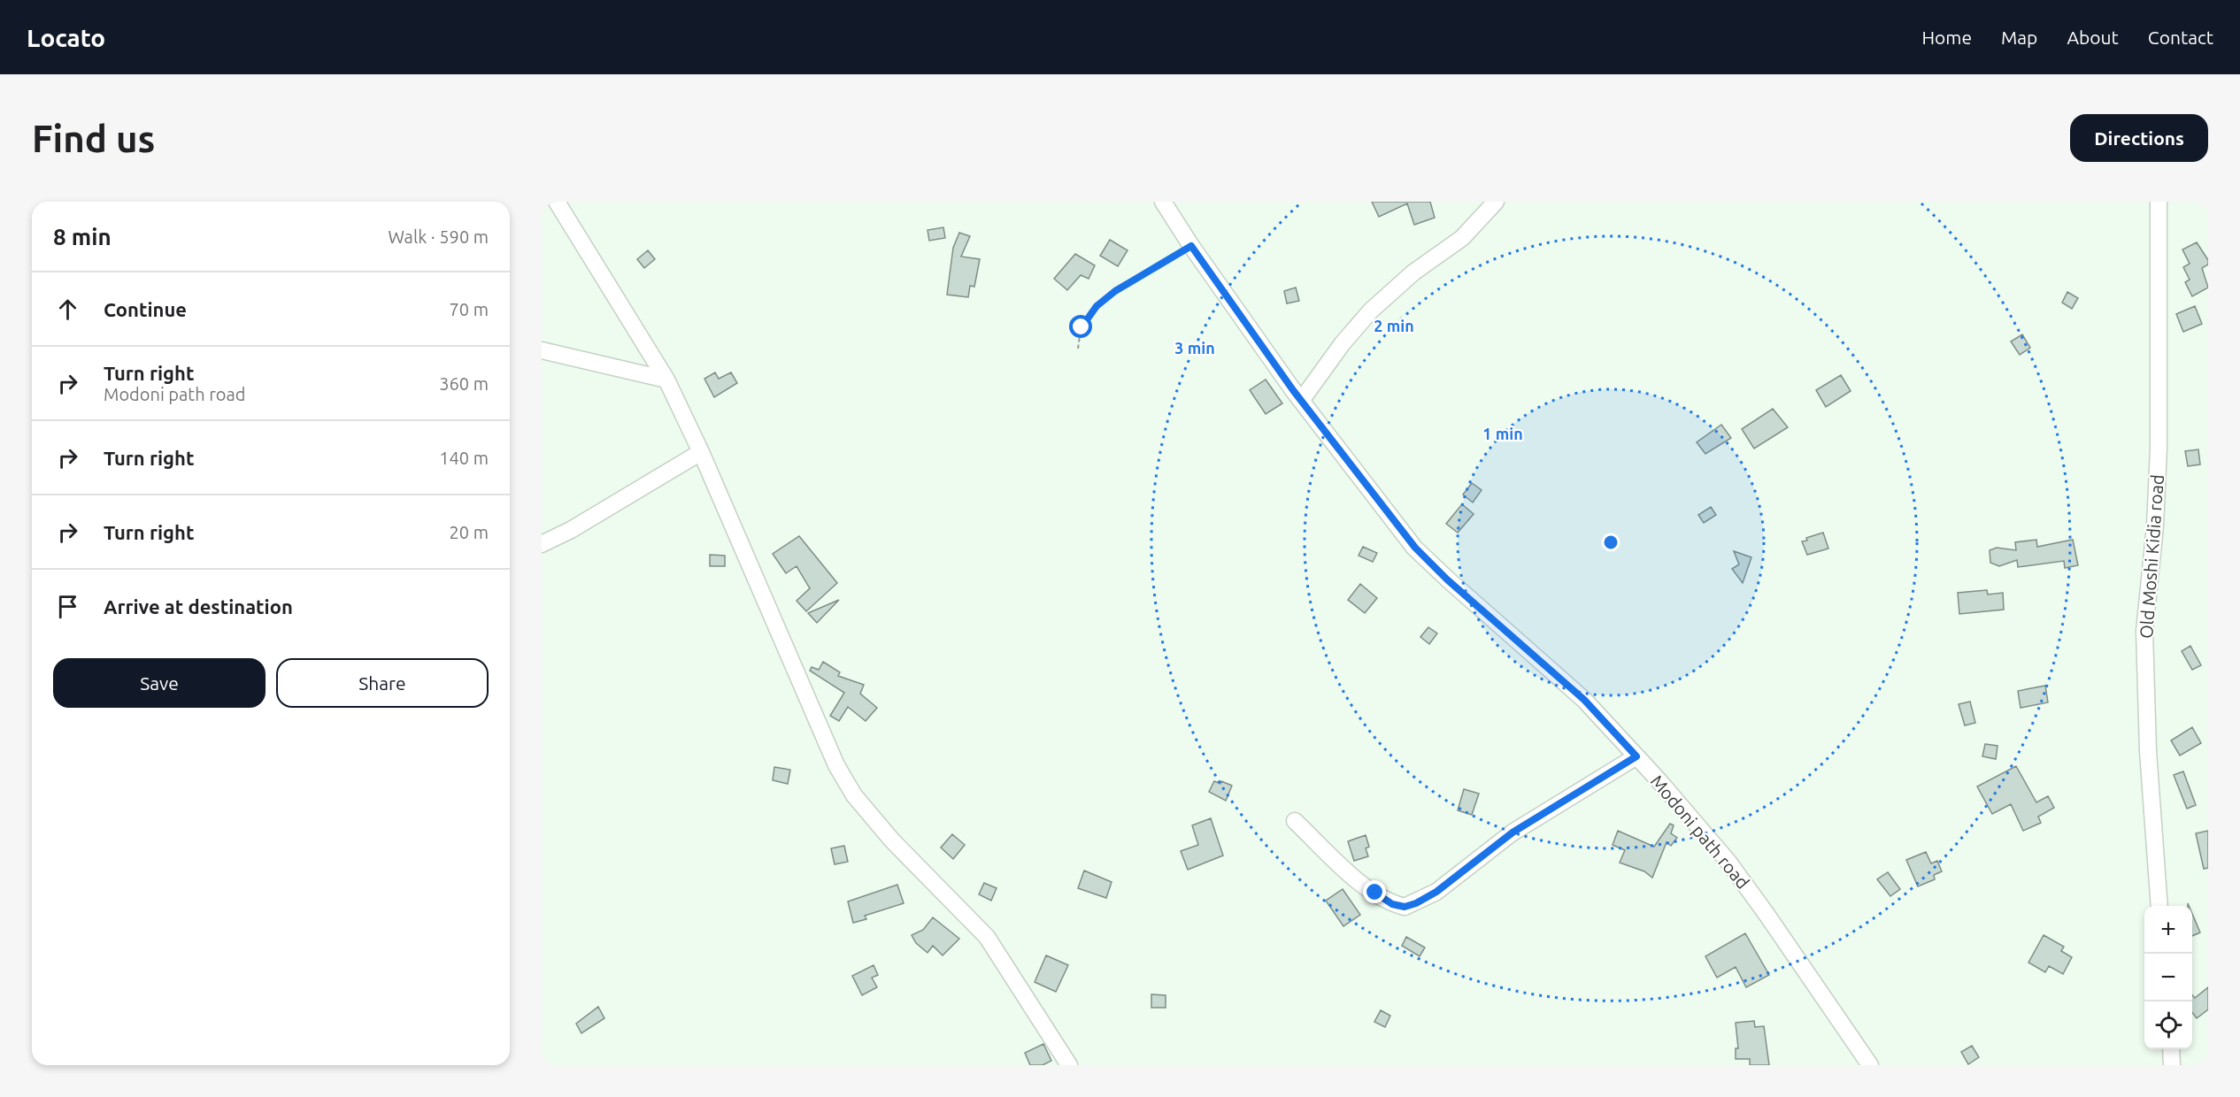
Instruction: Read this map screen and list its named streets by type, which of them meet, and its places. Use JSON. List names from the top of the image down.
{
  "streets": {
    "street": ["Old Moshi Kidia road", "Modoni path road"]
  },
  "page": {
    "header": "Locato",
    "nav": [
      "Home",
      "Map",
      "About",
      "Contact"
    ],
    "buttons": [
      "Directions",
      ["Save", "Share"]
    ],
    "title": "Find us",
    "heading": ["8 min", "Walk · 590 m"],
    "list": [
      ["Continue", "70 m"],
      ["Turn right", "Modoni path road", "360 m"],
      ["Turn right", "140 m"],
      ["Turn right", "20 m"],
      "Arrive at destination"
    ],
    "map_buttons": ["+", "−"]
  },
  "rings": ["2 min", "3 min", "1 min"]
}
